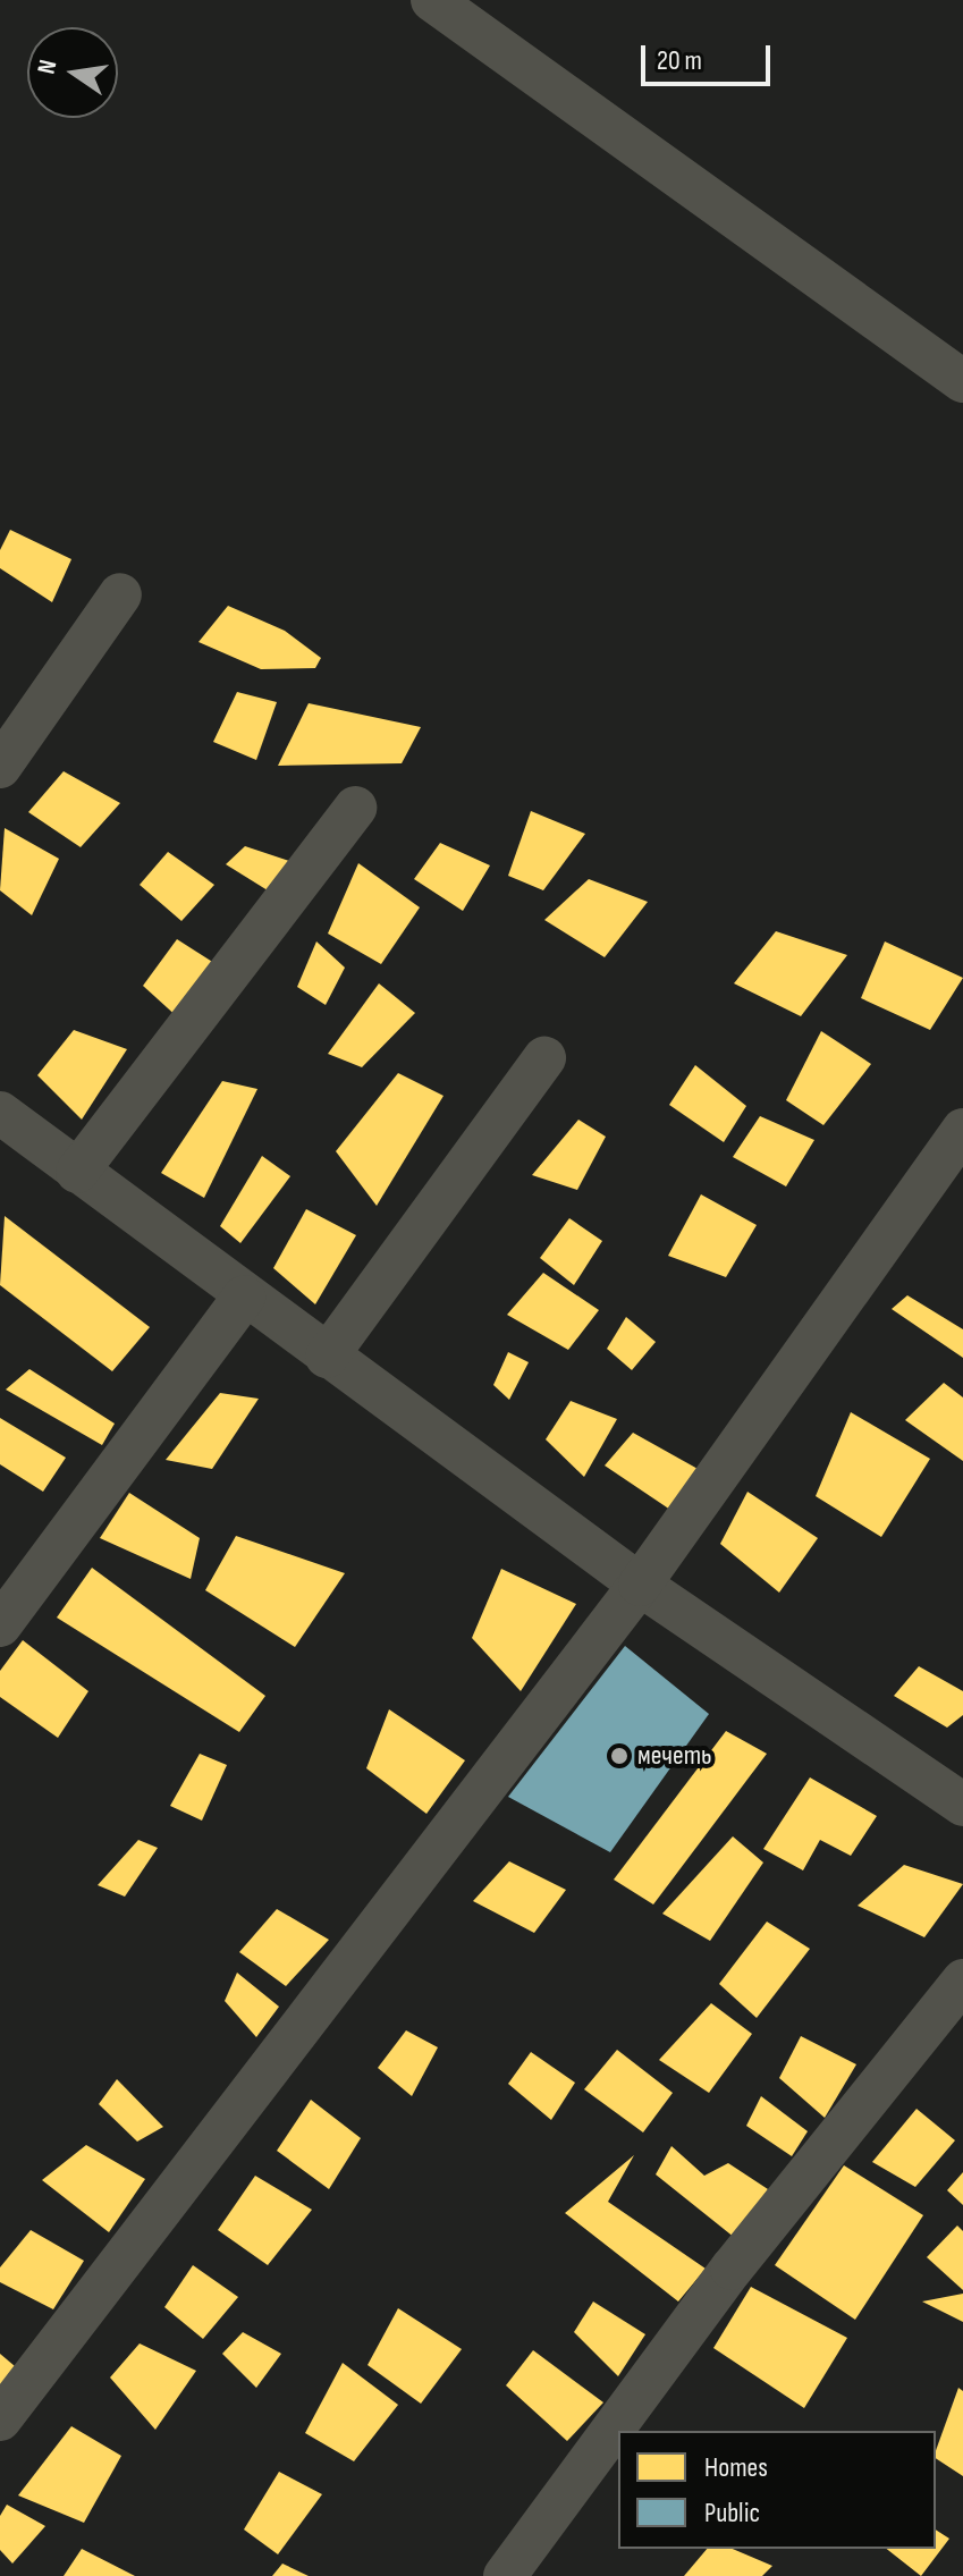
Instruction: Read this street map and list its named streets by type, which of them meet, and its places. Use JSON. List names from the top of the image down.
{
  "places": ["мечеть"],
  "legend": ["Homes", "Public"],
  "scale_bar": "20 m",
  "north": "left"
}
